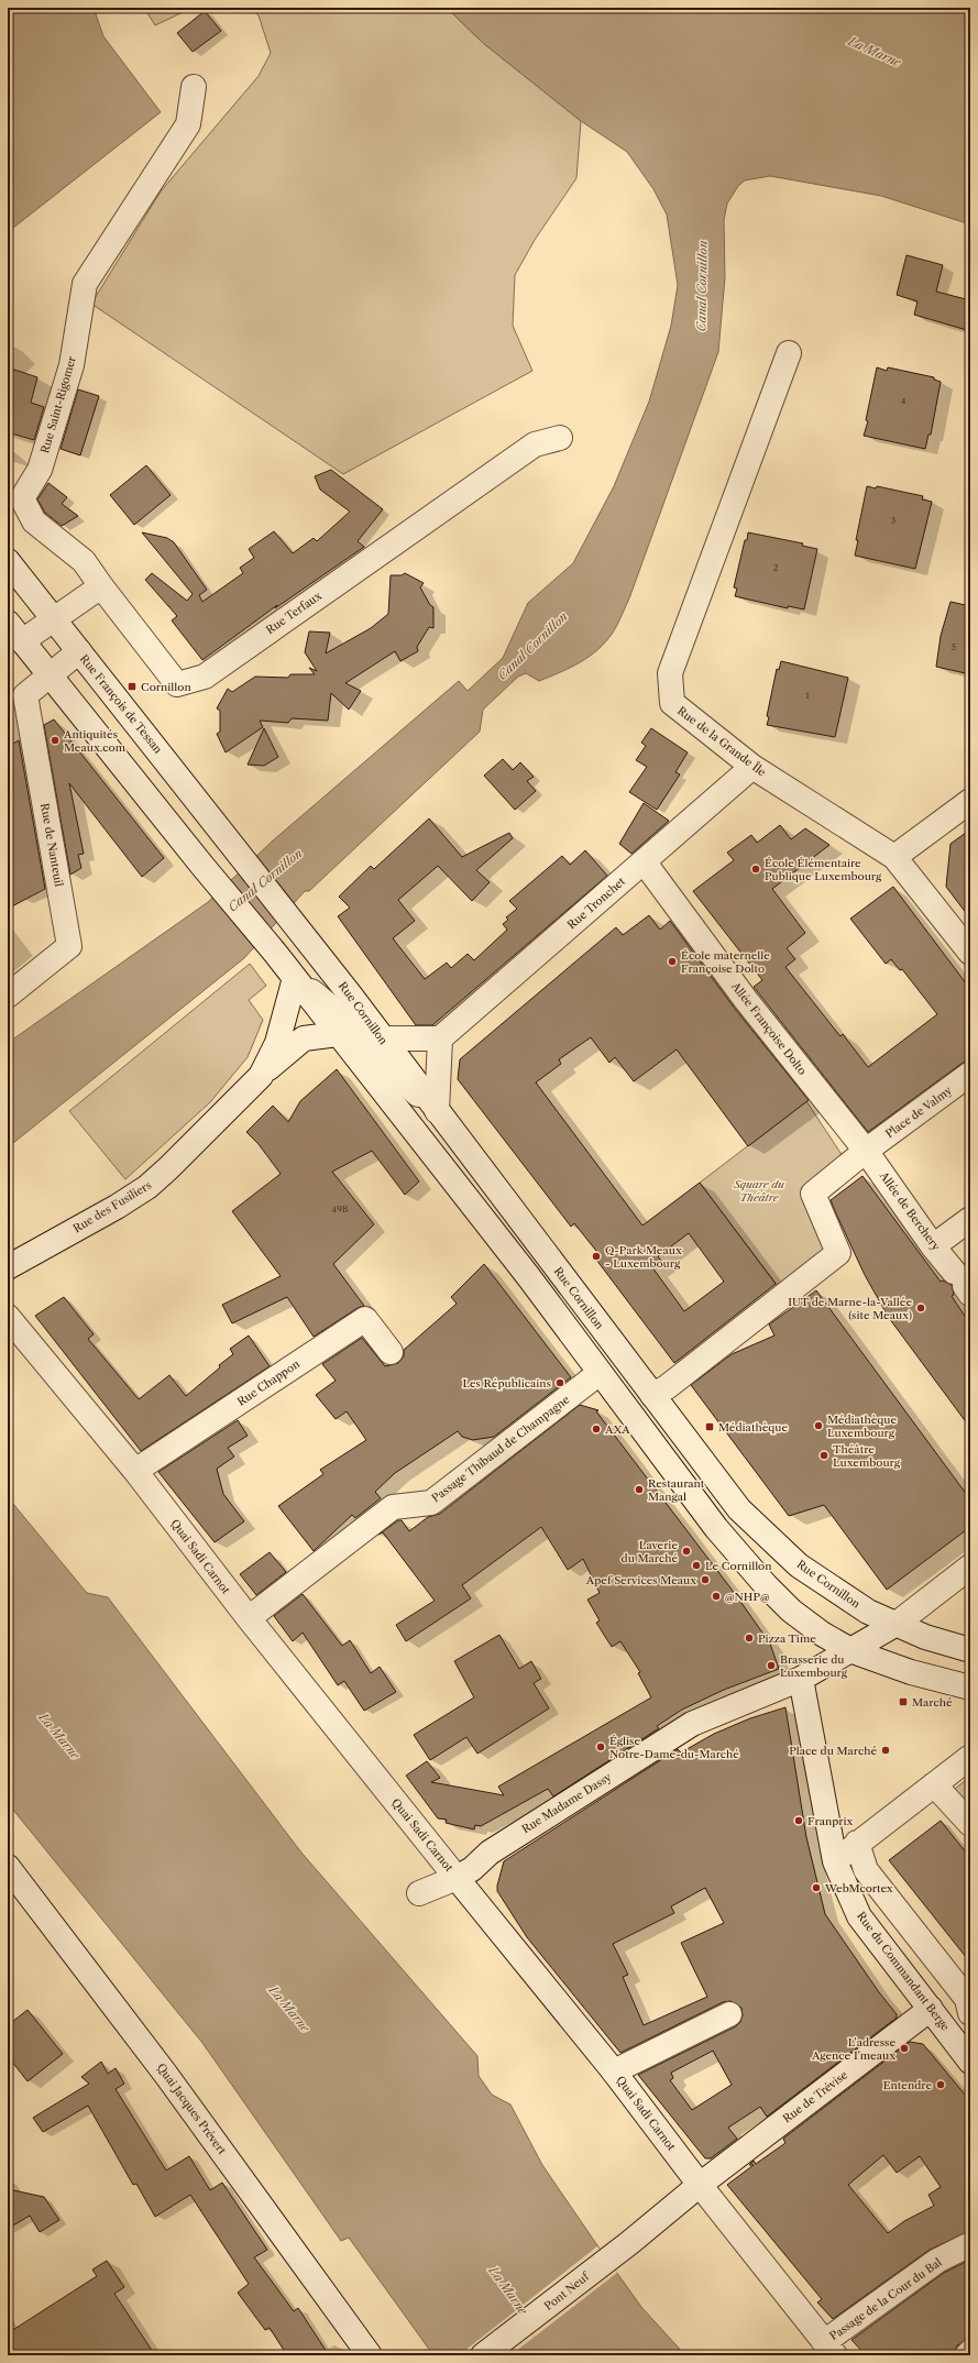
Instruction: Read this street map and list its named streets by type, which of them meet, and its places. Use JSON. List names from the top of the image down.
{
  "streets": {
    "street": [
      "Rue Saint-Rigomer",
      "Rue Terfaux",
      "Rue François de Tessan",
      "Rue de la Grande Île",
      "Rue de Nanteuil",
      "Rue Tronchet",
      "Rue Cornillon",
      "Allée Françoise Dolto",
      "Place de Valmy",
      "Rue des Fusiliers",
      "Allée de Berchery",
      "Rue Chappon",
      "Passage Thibaud de Champagne",
      "Quai Sadi Carnot",
      "Rue Madame Dassy",
      "Rue du Commandant Berge",
      "Rue de Trévise",
      "Quai Jacques Prévert",
      "Pont Neuf",
      "Passage de la Cour du Bal"
    ]
  },
  "crossings": [
    ["Rue Saint-Rigomer", "Rue Terfaux"],
    ["Rue François de Tessan", "Rue Cornillon"],
    ["Rue de la Grande Île", "Rue Tronchet"],
    ["Rue Tronchet", "Allée Françoise Dolto"],
    ["Rue Cornillon", "Place de Valmy"],
    ["Rue Cornillon", "Rue Madame Dassy"],
    ["Allée Françoise Dolto", "Place de Valmy"],
    ["Allée Françoise Dolto", "Allée de Berchery"],
    ["Place de Valmy", "Allée de Berchery"],
    ["Rue Chappon", "Quai Sadi Carnot"],
    ["Passage Thibaud de Champagne", "Quai Sadi Carnot"],
    ["Quai Sadi Carnot", "Rue Madame Dassy"],
    ["Quai Sadi Carnot", "Rue de Trévise"],
    ["Quai Sadi Carnot", "Passage de la Cour du Bal"],
    ["Rue Madame Dassy", "Rue du Commandant Berge"],
    ["Rue du Commandant Berge", "Rue de Trévise"],
    ["Rue de Trévise", "Pont Neuf"]
  ],
  "water": ["La Marne", "Canal Cornillon"],
  "parks": ["Square du Théâtre"],
  "places": {
    "transit": ["Cornillon", "Médiathèque", "Marché"],
    "other": [
      "Antiquités Meaux.com",
      "École Élémentaire Publique Luxembourg",
      "École maternelle Françoise Dolto",
      "Q-Park Meaux - Luxembourg",
      "IUT de Marne-la-Vallée (site Meaux)",
      "Les Républicains",
      "Médiathèque Luxembourg",
      "AXA",
      "Théâtre Luxembourg",
      "Restaurant Mangal",
      "Laverie du Marché",
      "Le Cornillon",
      "Apef Services Meaux",
      "@NHP@",
      "Pizza Time",
      "Brasserie du Luxembourg",
      "Église Notre-Dame-du-Marché",
      "Place du Marché",
      "Franprix",
      "WebMcortex",
      "L'adresse Agence I'meaux",
      "Entendre"
    ]
  },
  "house_numbers": [
    "4",
    "3",
    "2",
    "5",
    "1",
    "49B"
  ]
}
